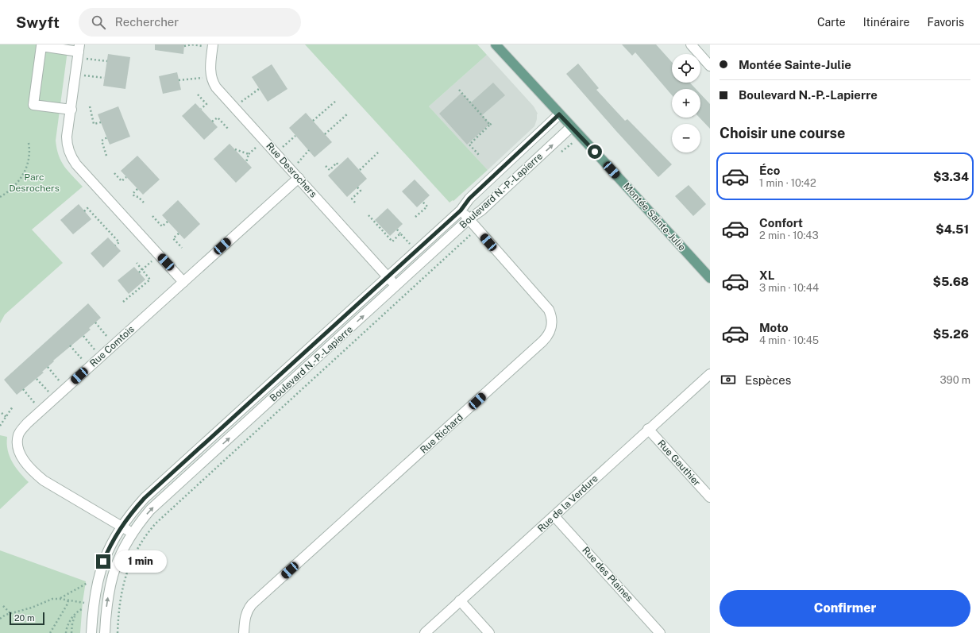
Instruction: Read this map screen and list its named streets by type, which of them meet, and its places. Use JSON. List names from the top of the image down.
{
  "streets": {
    "main road": ["Montée Sainte-Julie"],
    "street": [
      "Rue Desrochers",
      "Boulevard N.-P.-Lapierre",
      "Rue Comtois",
      "Rue Richard",
      "Rue Gauthier",
      "Rue de la Verdure",
      "Rue des Plaines"
    ]
  },
  "crossings": [
    ["Rue Desrochers", "Boulevard N.-P.-Lapierre"],
    ["Rue Desrochers", "Rue Comtois"],
    ["Boulevard N.-P.-Lapierre", "Montée Sainte-Julie"],
    ["Boulevard N.-P.-Lapierre", "Rue Comtois"],
    ["Boulevard N.-P.-Lapierre", "Rue Richard"],
    ["Rue Gauthier", "Rue de la Verdure"],
    ["Rue de la Verdure", "Rue des Plaines"]
  ],
  "parks": ["Parc Desrochers"],
  "scale_bar": "20 m",
  "page": {
    "header": "Swyft",
    "search": "Rechercher",
    "nav": ["Carte", "Itinéraire", "Favoris"],
    "banner": ["Montée Sainte-Julie", "Boulevard N.-P.-Lapierre"],
    "map_buttons": ["+", "−"],
    "heading": "Choisir une course",
    "list": [
      {
        "name": "Éco",
        "note": "1 min · 10:42",
        "value": "$3.34"
      },
      {
        "name": "Confort",
        "note": "2 min · 10:43",
        "value": "$4.51"
      },
      {
        "name": "XL",
        "note": "3 min · 10:44",
        "value": "$5.68"
      },
      {
        "name": "Moto",
        "note": "4 min · 10:45",
        "value": "$5.26"
      }
    ],
    "pay": ["Espèces", "390 m"],
    "bubble": "1 min",
    "buttons": "Confirmer",
    "scale": "20 m"
  }
}
